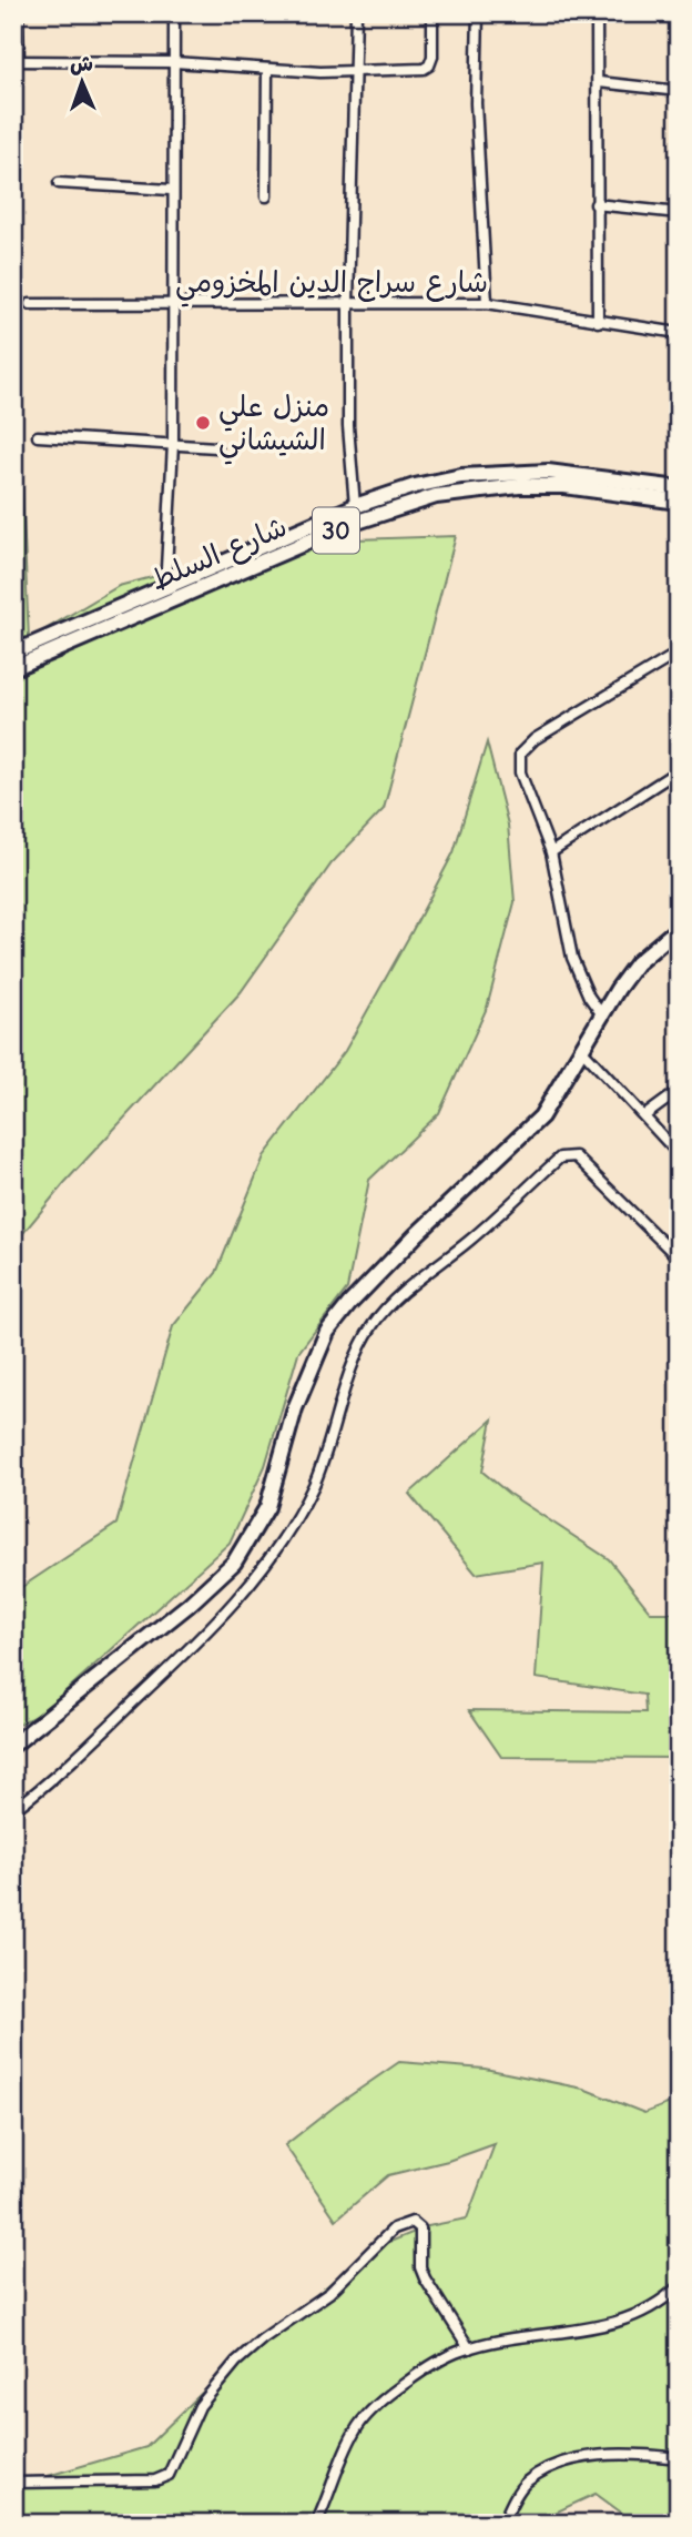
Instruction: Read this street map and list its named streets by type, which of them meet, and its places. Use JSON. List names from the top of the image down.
{
  "streets": {
    "main road": ["30", "شارع السلط"],
    "street": ["شارع سراج الدين المخزومي"]
  },
  "places": ["منزل علي الشيشاني"],
  "north": "top"
}
